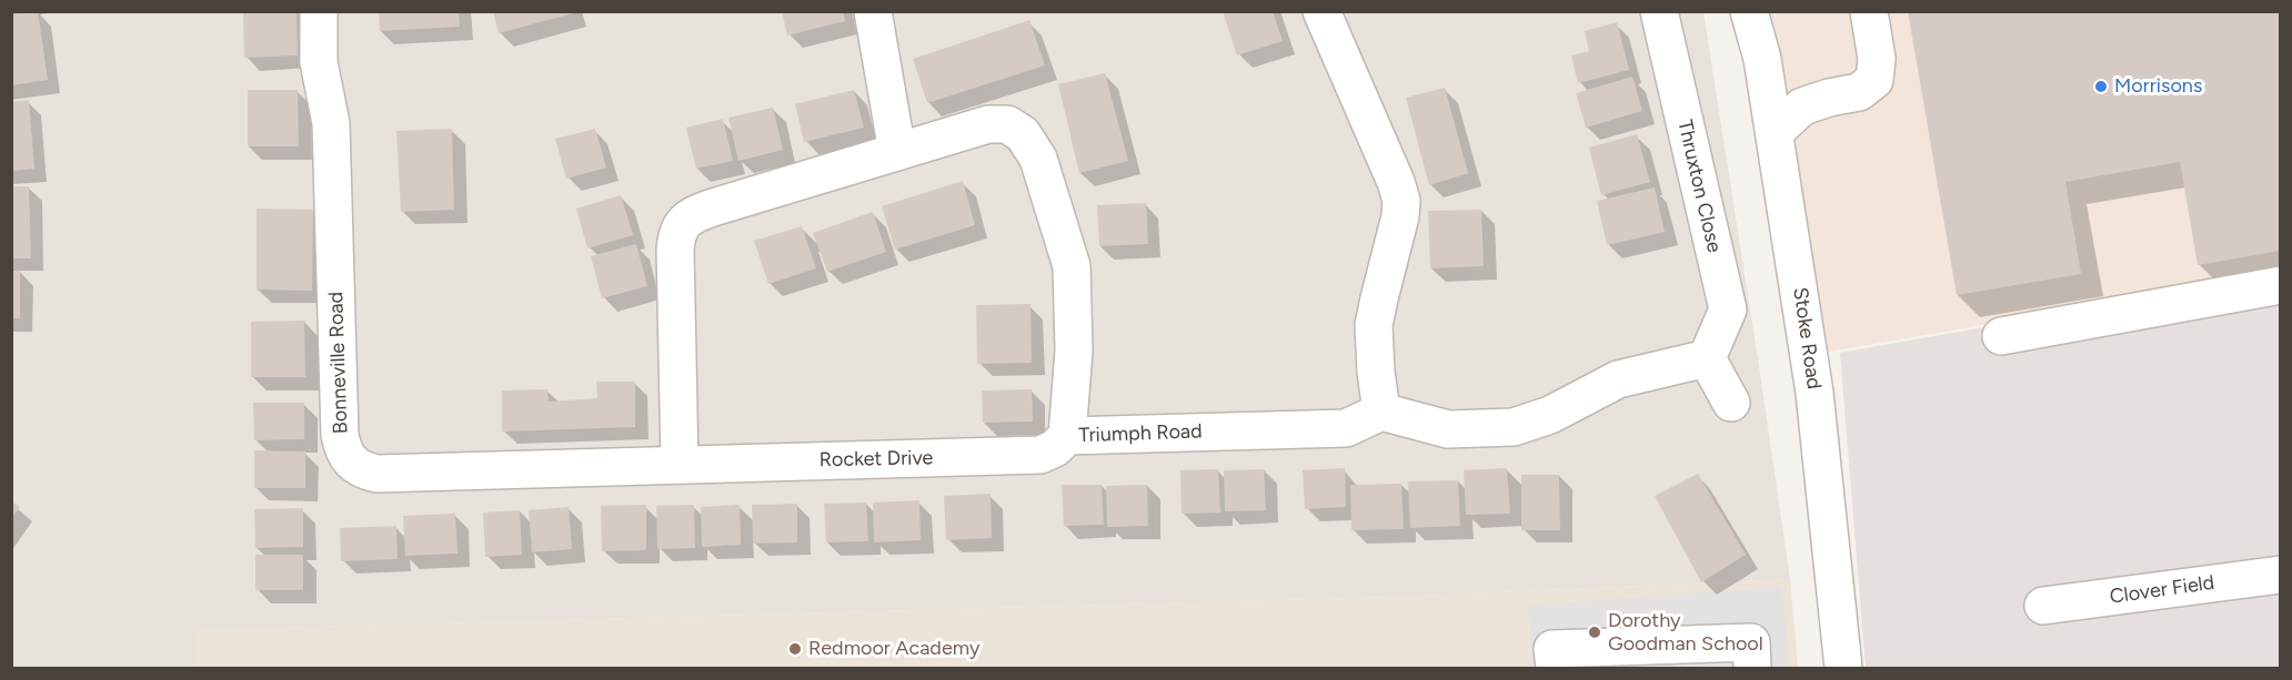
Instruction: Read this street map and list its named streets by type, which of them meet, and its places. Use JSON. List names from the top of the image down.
{
  "streets": {
    "street": [
      "Thruxton Close",
      "Stoke Road",
      "Bonneville Road",
      "Triumph Road",
      "Rocket Drive",
      "Clover Field"
    ]
  },
  "crossings": [
    ["Bonneville Road", "Triumph Road"],
    ["Bonneville Road", "Rocket Drive"],
    ["Triumph Road", "Rocket Drive"]
  ],
  "places": ["Morrisons", "Dorothy Goodman School", "Redmoor Academy"]
}
